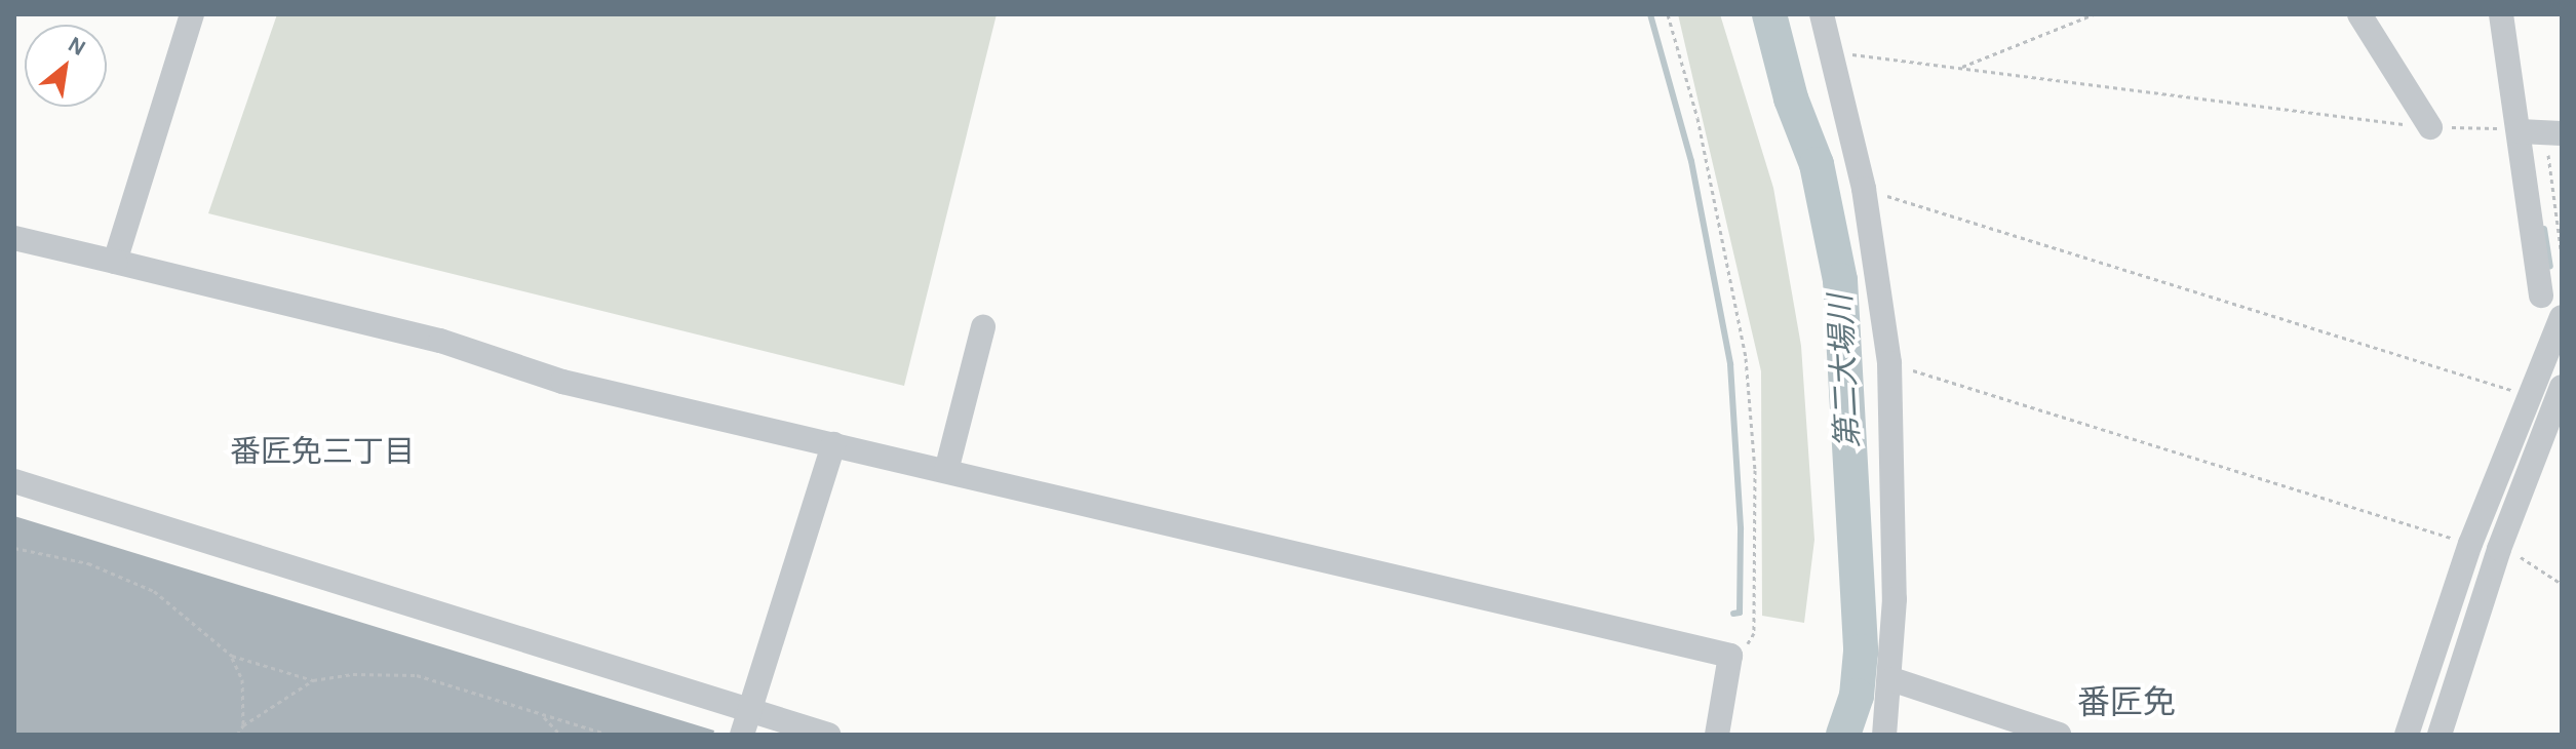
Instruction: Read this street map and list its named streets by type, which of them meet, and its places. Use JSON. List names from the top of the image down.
{
  "districts": ["番匠免三丁目", "番匠免"],
  "water": ["第二大場川"],
  "north": "top right"
}
